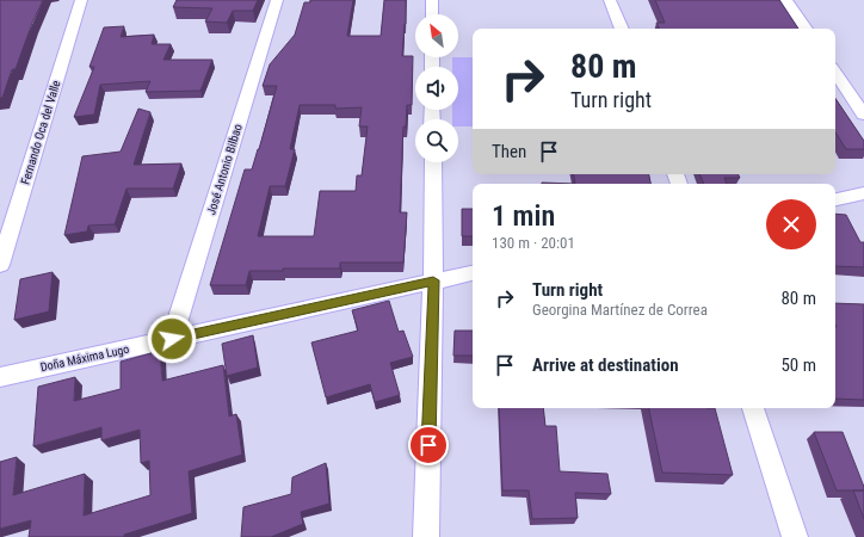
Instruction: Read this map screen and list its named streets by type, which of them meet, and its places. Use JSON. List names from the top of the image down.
{
  "streets": {
    "street": ["Fernando Oca del Valle", "José Antonio Bilbao", "Doña Máxima Lugo"]
  },
  "crossings": [
    ["José Antonio Bilbao", "Doña Máxima Lugo"]
  ],
  "north": "top left",
  "page": {
    "turn": ["80 m", "Turn right"],
    "then": "Then",
    "heading": ["1 min", "130 m · 20:01"],
    "list": [
      {
        "name": "Turn right",
        "note": "Georgina Martínez de Correa",
        "value": "80 m"
      },
      {
        "name": "Arrive at destination",
        "value": "50 m"
      }
    ]
  }
}
